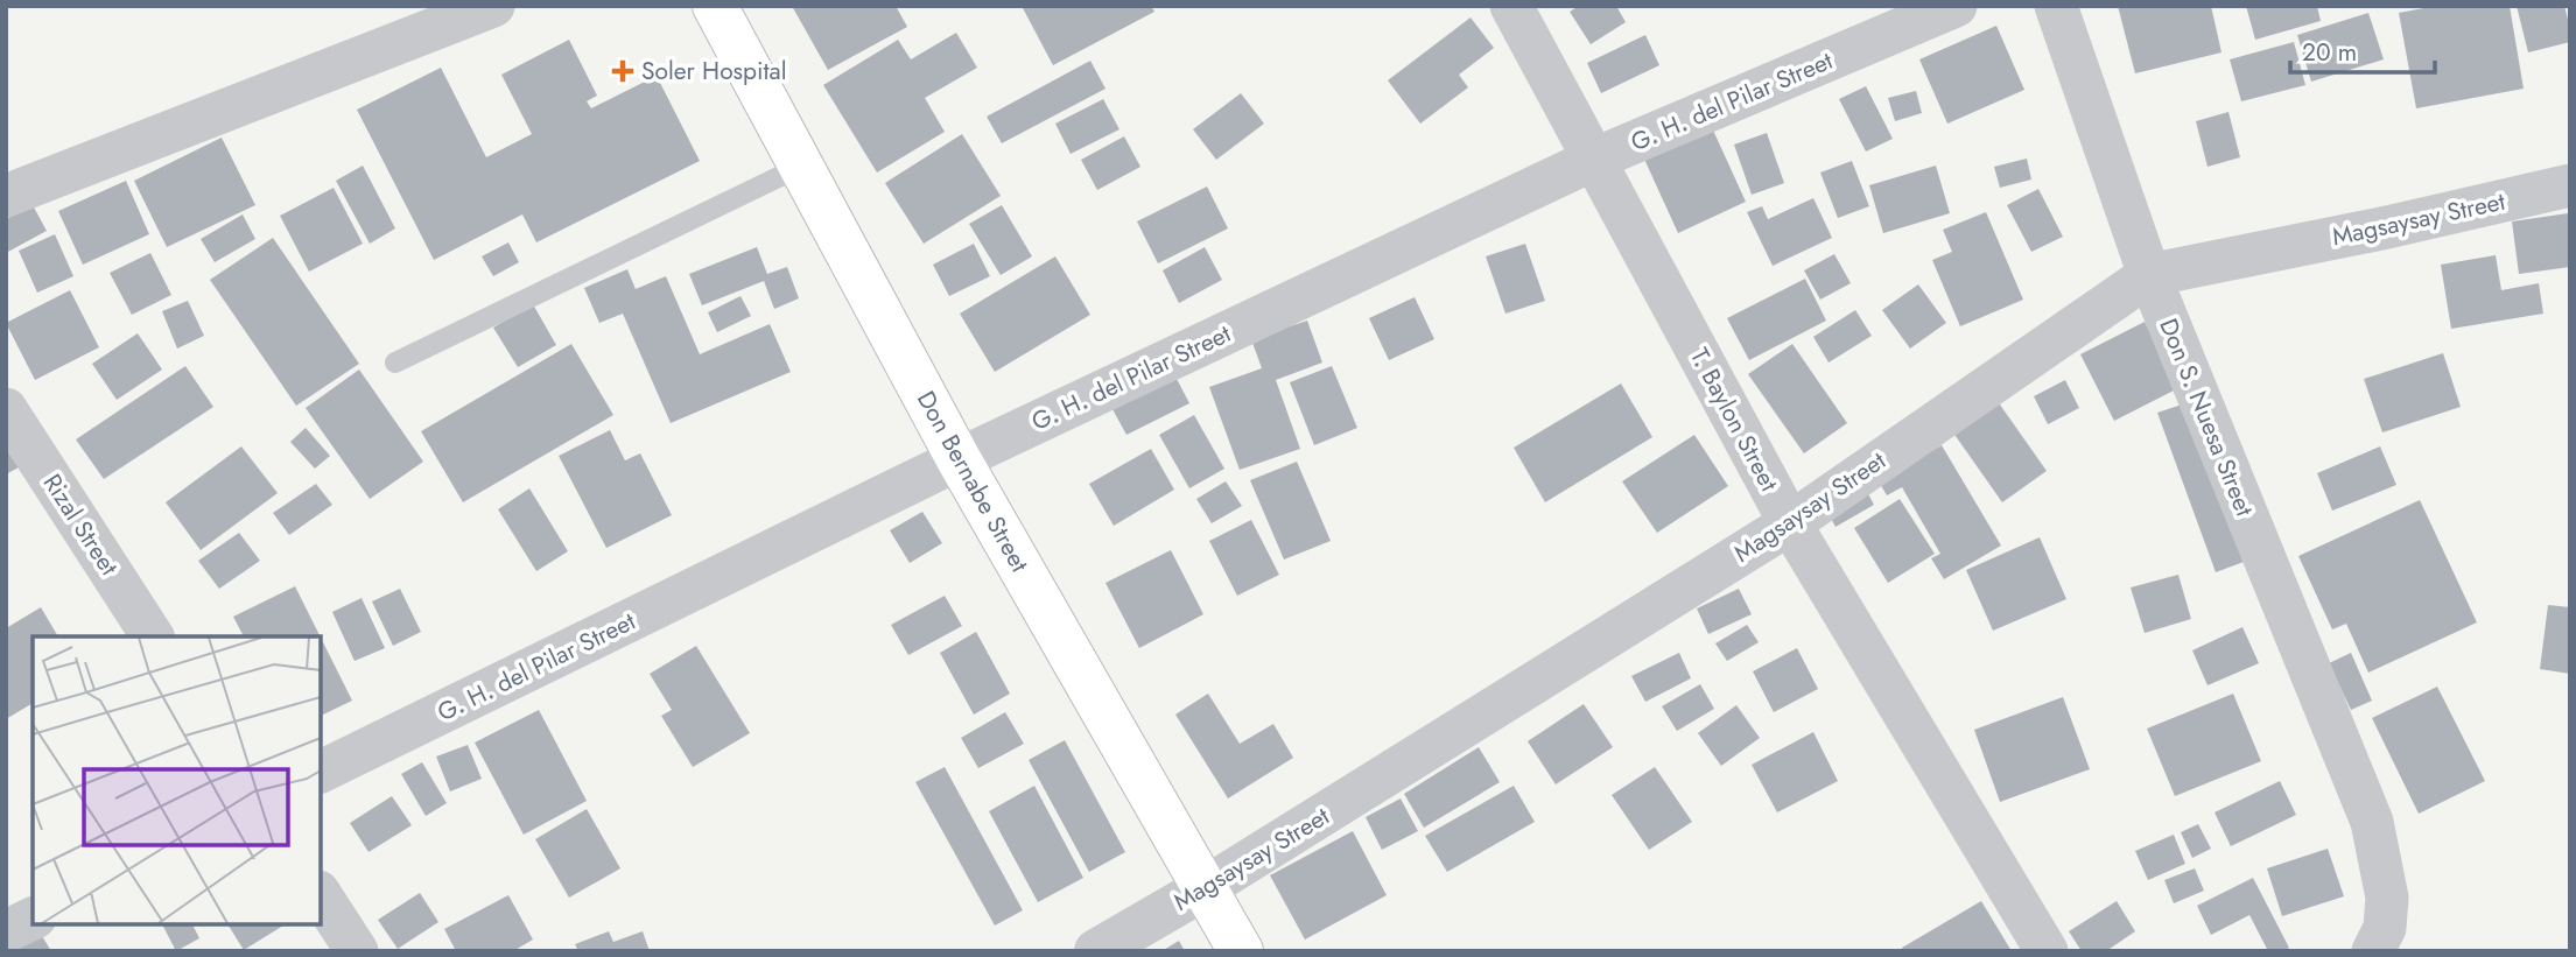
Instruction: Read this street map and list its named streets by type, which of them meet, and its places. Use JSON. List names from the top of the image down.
{
  "streets": {
    "main road": ["Don Bernabe Street"],
    "street": [
      "G. H. del Pilar Street",
      "Magsaysay Street",
      "Don S. Nuesa Street",
      "T. Baylon Street",
      "Rizal Street"
    ]
  },
  "crossings": [
    ["G. H. del Pilar Street", "T. Baylon Street"],
    ["G. H. del Pilar Street", "Don Bernabe Street"],
    ["Magsaysay Street", "Don S. Nuesa Street"],
    ["Magsaysay Street", "T. Baylon Street"],
    ["Magsaysay Street", "Don Bernabe Street"]
  ],
  "places": {
    "health": ["Soler Hospital"]
  },
  "scale_bar": "20 m"
}
